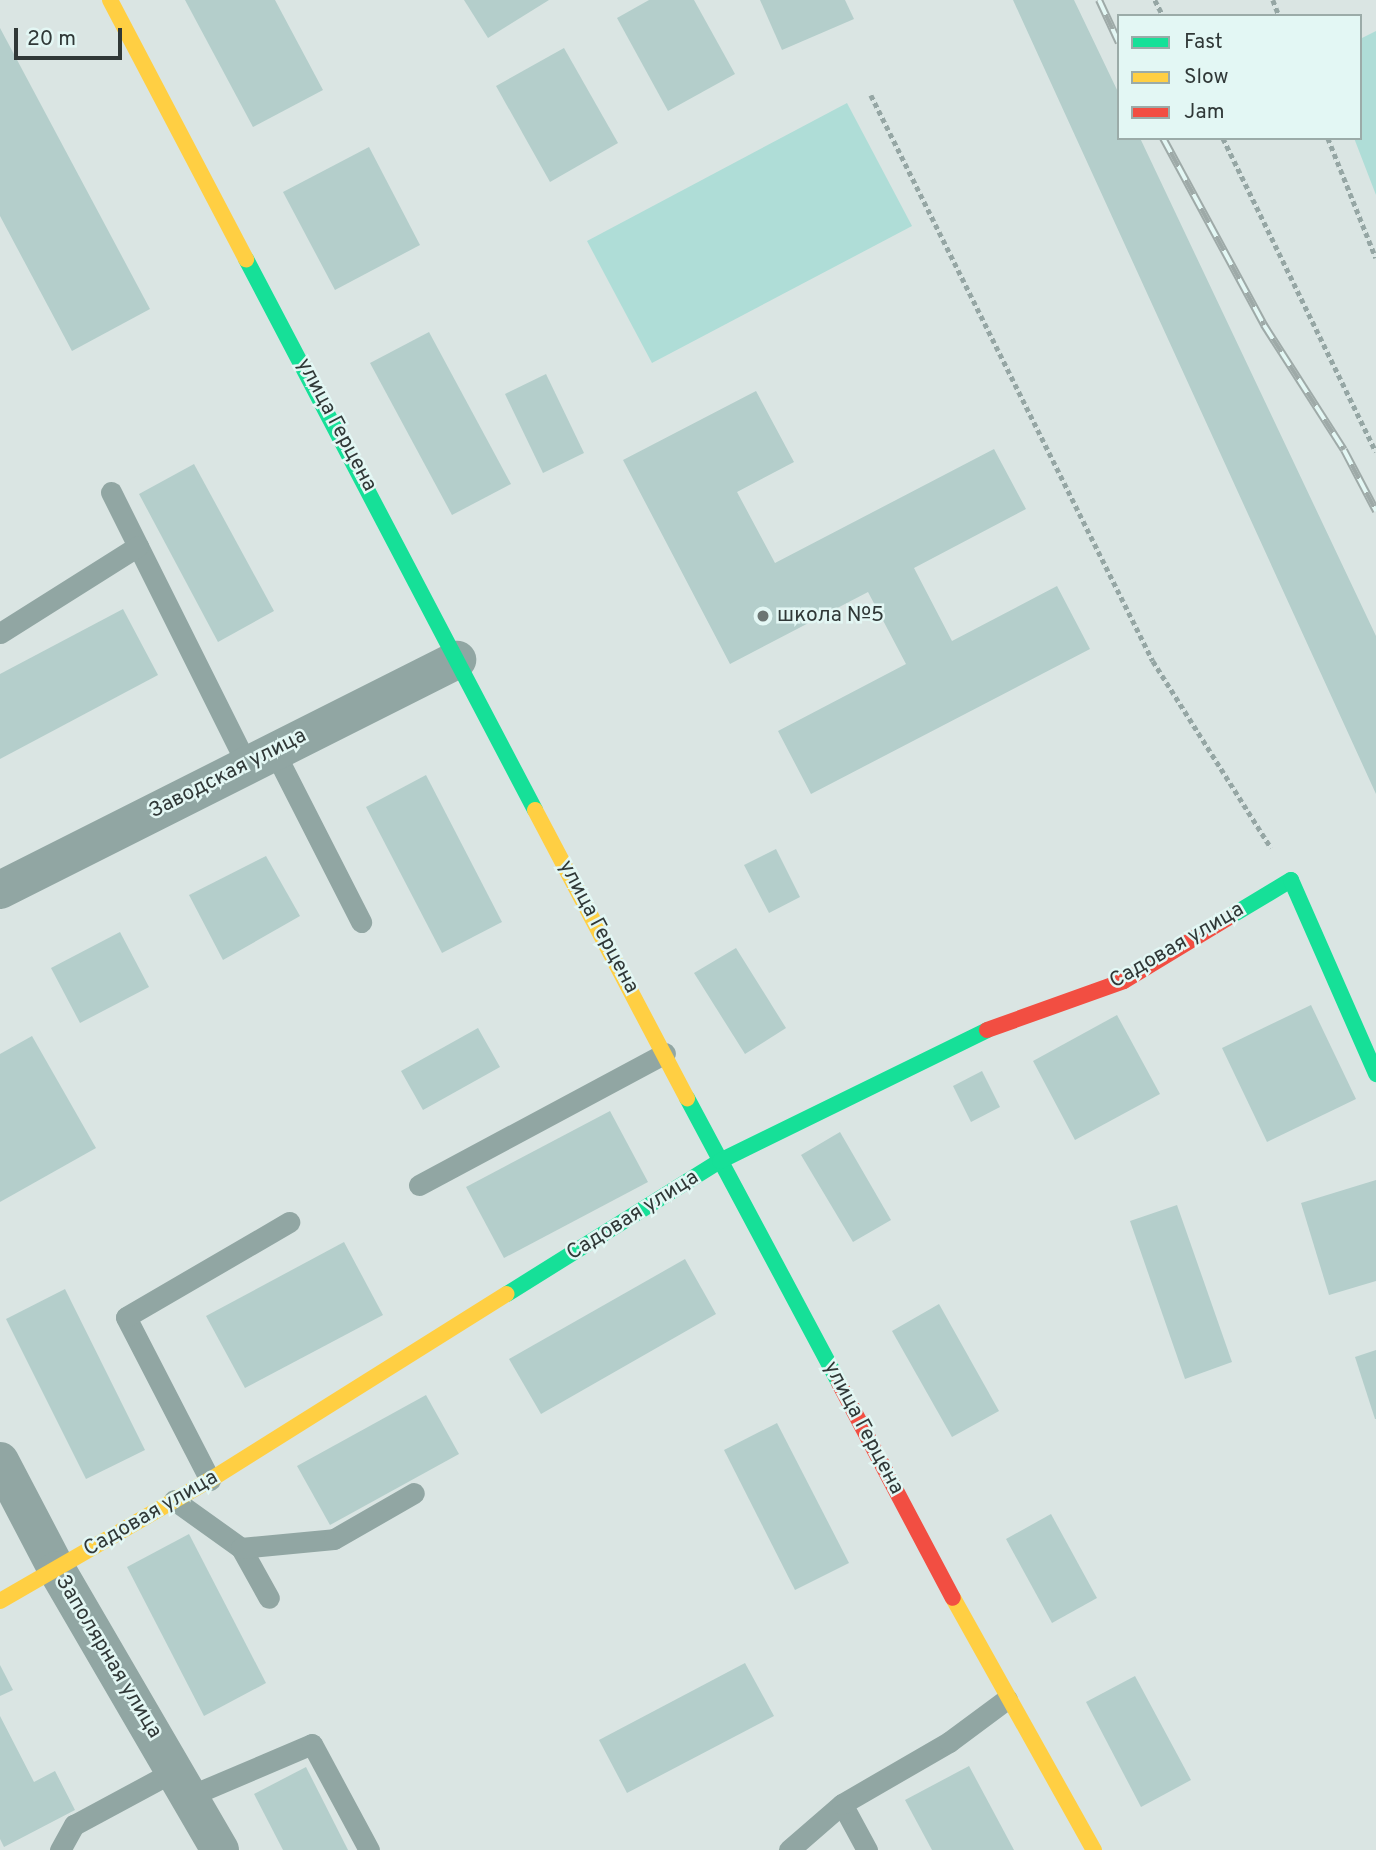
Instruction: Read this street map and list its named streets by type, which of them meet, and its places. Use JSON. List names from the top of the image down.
{
  "streets": {
    "street": [
      "улица Герцена",
      "Заводская улица",
      "Садовая улица",
      "Заполярная улица"
    ]
  },
  "crossings": [
    ["улица Герцена", "Заводская улица"],
    ["улица Герцена", "Садовая улица"],
    ["Садовая улица", "Заполярная улица"]
  ],
  "places": ["школа №5"],
  "legend": ["Fast", "Slow", "Jam"],
  "scale_bar": "20 m"
}
